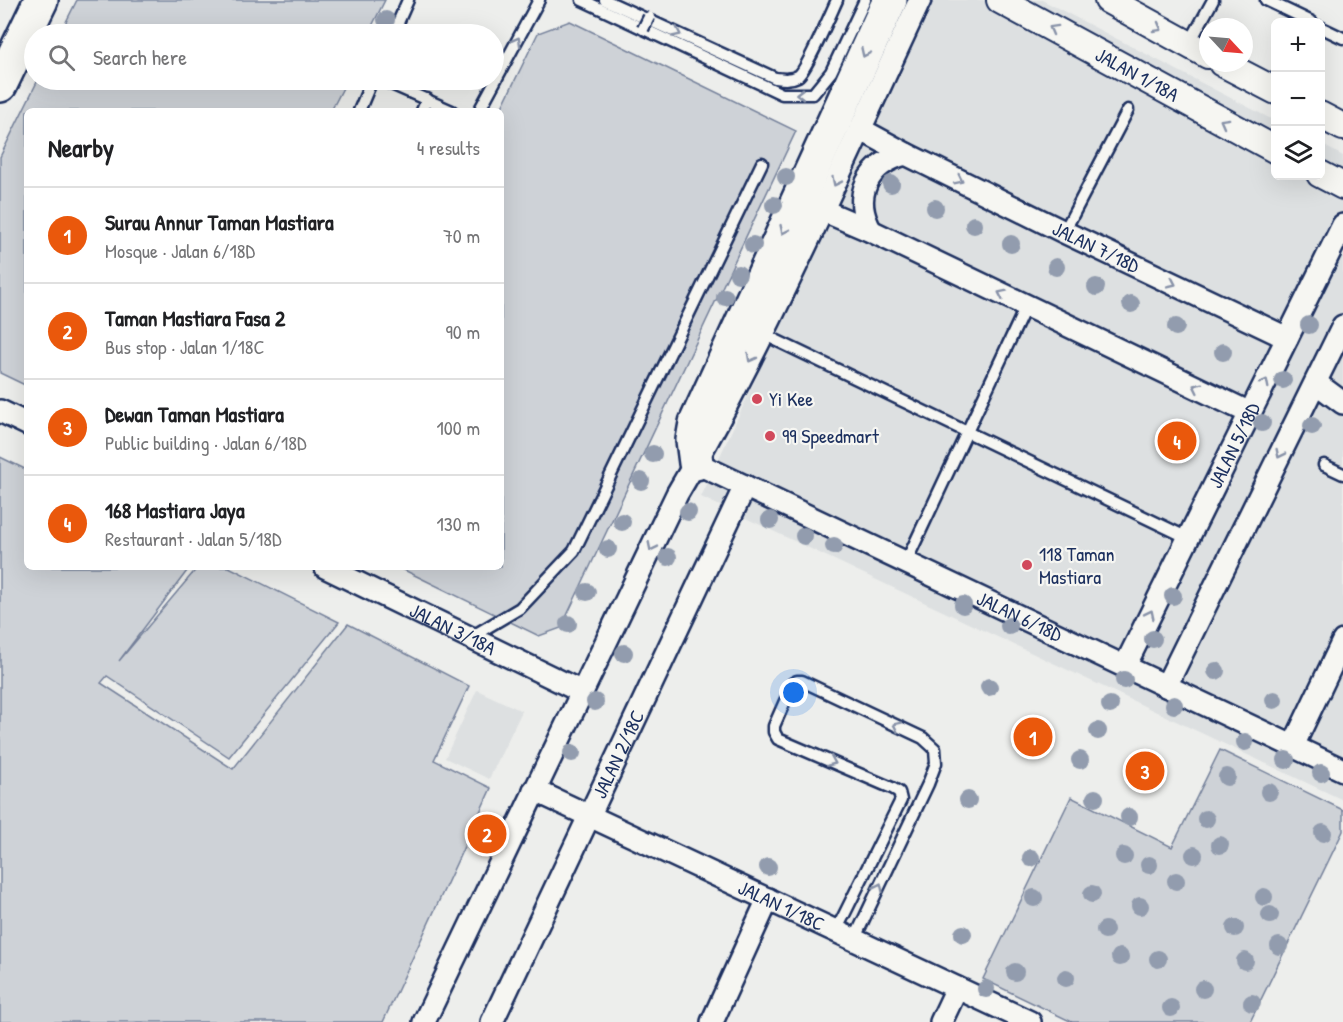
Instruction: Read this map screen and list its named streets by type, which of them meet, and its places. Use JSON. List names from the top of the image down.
{
  "streets": {
    "street": [
      "JALAN 1/18A",
      "JALAN 7/18D",
      "JALAN 5/18D",
      "JALAN 6/18D",
      "JALAN 3/18A",
      "JALAN 2/18C",
      "JALAN 1/18C"
    ]
  },
  "crossings": [
    ["JALAN 7/18D", "JALAN 5/18D"],
    ["JALAN 5/18D", "JALAN 6/18D"],
    ["JALAN 6/18D", "JALAN 2/18C"],
    ["JALAN 2/18C", "JALAN 1/18C"]
  ],
  "places": ["Yi Kee", "99 Speedmart", "118 Taman Mastiara"],
  "north": "bottom right",
  "page": {
    "map_buttons": ["+", "−"],
    "search": "Search here",
    "heading": ["Nearby", "4 results"],
    "list": [
      {
        "mark": "1",
        "name": "Surau Annur Taman Mastiara",
        "note": "Mosque · Jalan 6/18D",
        "value": "70 m"
      },
      {
        "mark": "2",
        "name": "Taman Mastiara Fasa 2",
        "note": "Bus stop · Jalan 1/18C",
        "value": "90 m"
      },
      {
        "mark": "3",
        "name": "Dewan Taman Mastiara",
        "note": "Public building · Jalan 6/18D",
        "value": "100 m"
      },
      {
        "mark": "4",
        "name": "168 Mastiara Jaya",
        "note": "Restaurant · Jalan 5/18D",
        "value": "130 m"
      }
    ],
    "pins": [
      "4",
      "1",
      "3",
      "2"
    ]
  }
}
